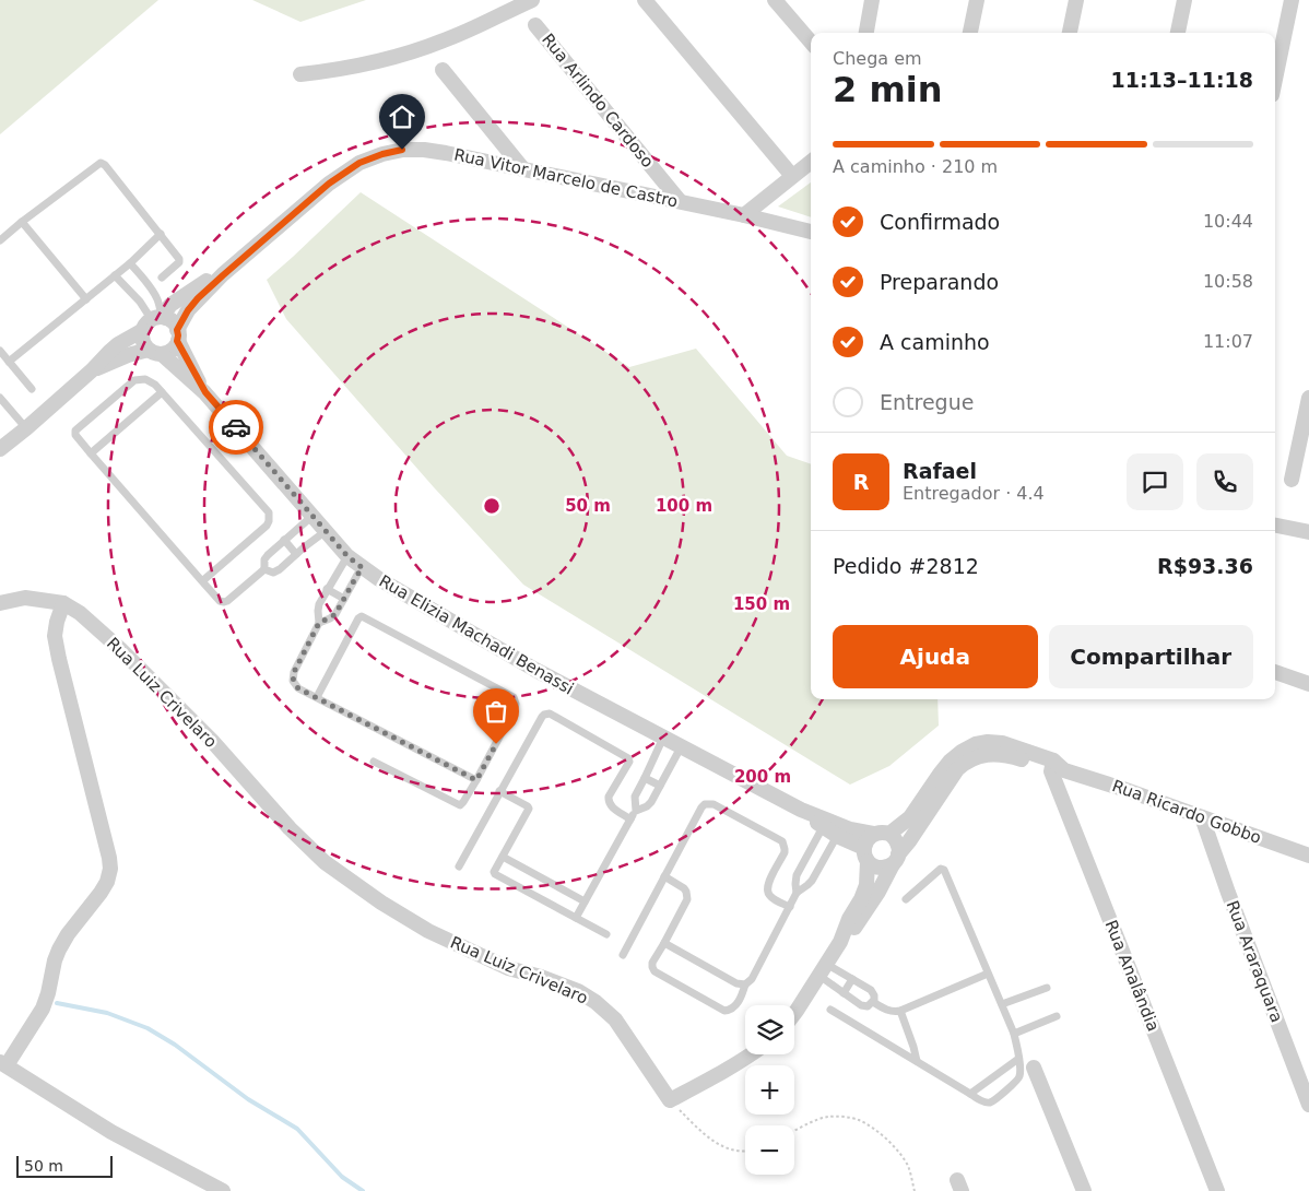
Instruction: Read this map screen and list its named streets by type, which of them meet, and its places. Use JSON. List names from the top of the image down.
{
  "streets": {
    "street": [
      "Rua Arlindo Cardoso",
      "Rua Vitor Marcelo de Castro",
      "Rua Elizia Machadi Benassi",
      "Rua Luiz Crivelaro",
      "Rua Ricardo Gobbo",
      "Rua Araraquara",
      "Rua Analândia"
    ]
  },
  "crossings": [
    ["Rua Arlindo Cardoso", "Rua Vitor Marcelo de Castro"],
    ["Rua Ricardo Gobbo", "Rua Araraquara"],
    ["Rua Ricardo Gobbo", "Rua Analândia"]
  ],
  "scale_bar": "50 m",
  "page": {
    "heading": ["2 min", "Chega em", "11:13–11:18"],
    "panel": [
      "Rafael",
      "Entregador · 4.4",
      "Pedido #2812",
      "R$93.36"
    ],
    "bar": "A caminho · 210 m",
    "list": [
      ["Confirmado", "10:44"],
      ["Preparando", "10:58"],
      ["A caminho", "11:07"],
      "Entregue"
    ],
    "round": "R",
    "buttons": ["Ajuda", "Compartilhar"],
    "map_buttons": ["+", "−"],
    "scale": "50 m"
  },
  "rings": [
    "50 m",
    "100 m",
    "150 m",
    "200 m"
  ]
}
